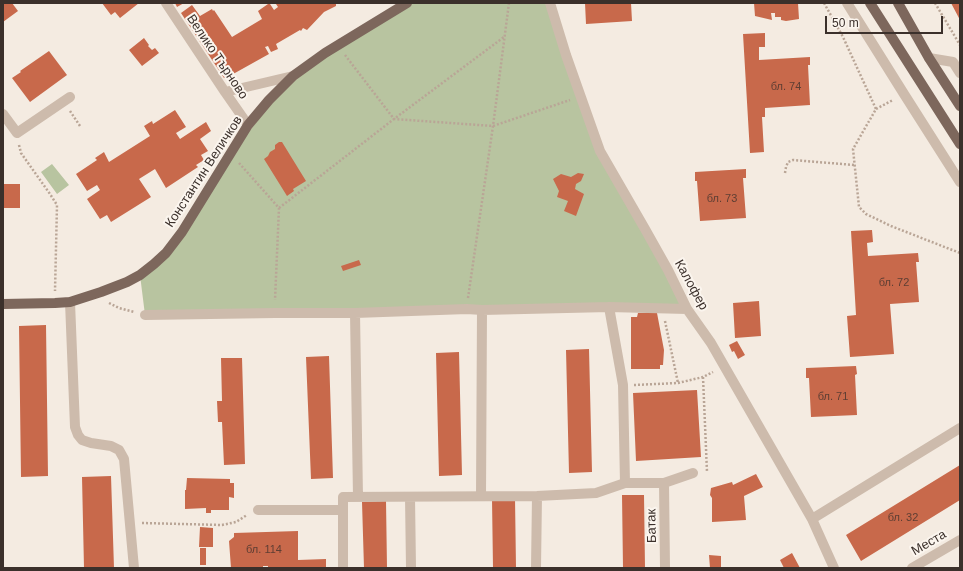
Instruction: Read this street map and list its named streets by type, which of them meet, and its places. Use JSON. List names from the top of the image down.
{
  "streets": {
    "main road": ["Константин Величков"],
    "street": [
      "Велико Търново",
      "Калофер",
      "Батак",
      "Места"
    ]
  },
  "crossings": [
    ["Велико Търново", "Константин Величков"]
  ],
  "house_numbers": [
    "бл. 74",
    "бл. 73",
    "бл. 72",
    "бл. 71",
    "бл. 32",
    "бл. 114"
  ],
  "scale_bar": "50 m"
}
